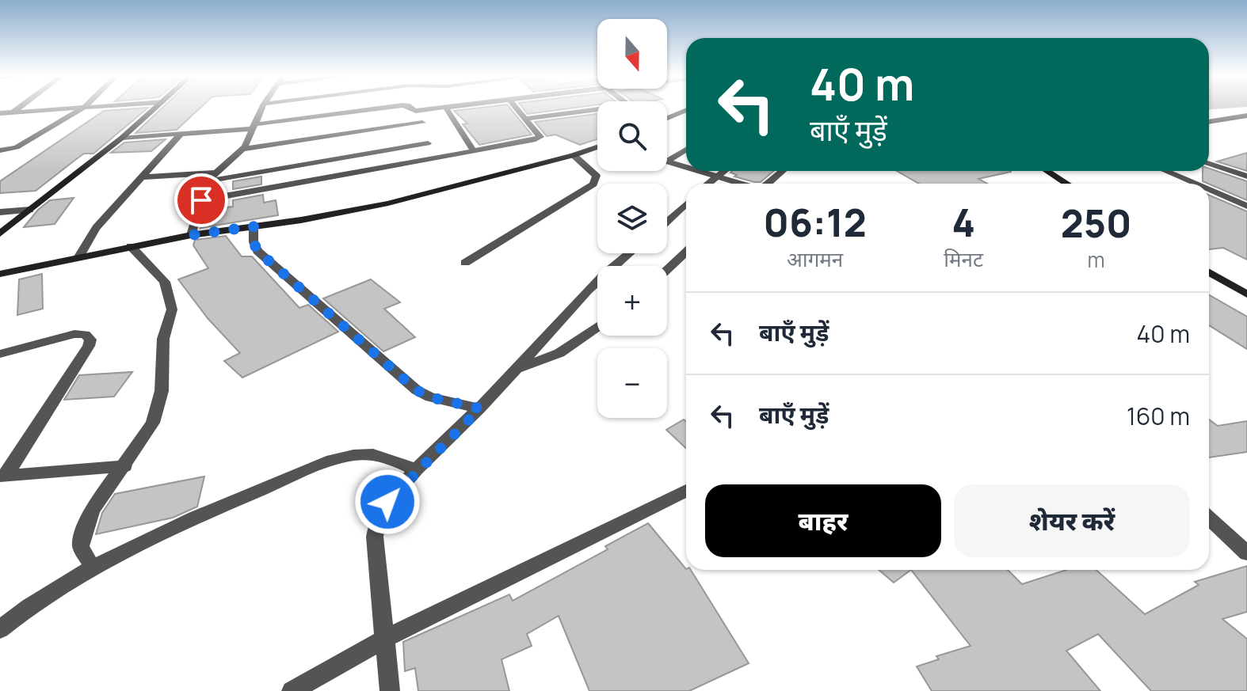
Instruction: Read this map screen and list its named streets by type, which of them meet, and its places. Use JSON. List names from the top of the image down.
{
  "north": "bottom",
  "page": {
    "map_buttons": ["+", "−"],
    "turn": ["40 m", "बाएँ मुड़ें"],
    "eta": [
      "06:12",
      "आगमन",
      "4",
      "मिनट",
      "250",
      "m"
    ],
    "list": [
      {
        "name": "बाएँ मुड़ें",
        "value": "40 m"
      },
      {
        "name": "बाएँ मुड़ें",
        "value": "160 m"
      }
    ],
    "buttons": ["बाहर", "शेयर करें"]
  }
}
